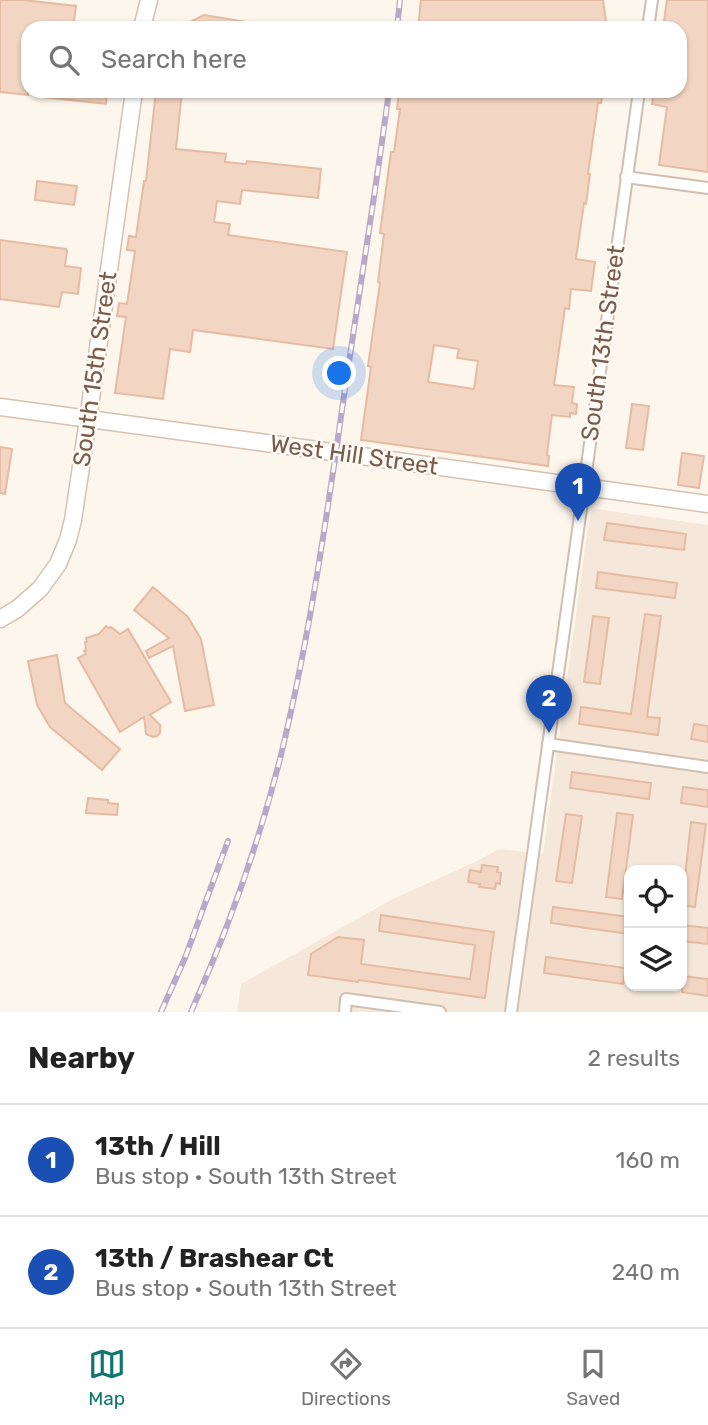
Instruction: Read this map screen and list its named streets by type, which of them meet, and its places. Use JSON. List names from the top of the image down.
{
  "streets": {
    "street": ["South 13th Street", "South 15th Street", "West Hill Street"]
  },
  "crossings": [
    ["South 13th Street", "West Hill Street"],
    ["South 15th Street", "West Hill Street"]
  ],
  "page": {
    "search": "Search here",
    "pins": ["1", "2"],
    "heading": ["Nearby", "2 results"],
    "list": [
      {
        "mark": "1",
        "name": "13th / Hill",
        "note": "Bus stop · South 13th Street",
        "value": "160 m"
      },
      {
        "mark": "2",
        "name": "13th / Brashear Ct",
        "note": "Bus stop · South 13th Street",
        "value": "240 m"
      }
    ],
    "nav": ["Map", "Directions", "Saved"]
  }
}
